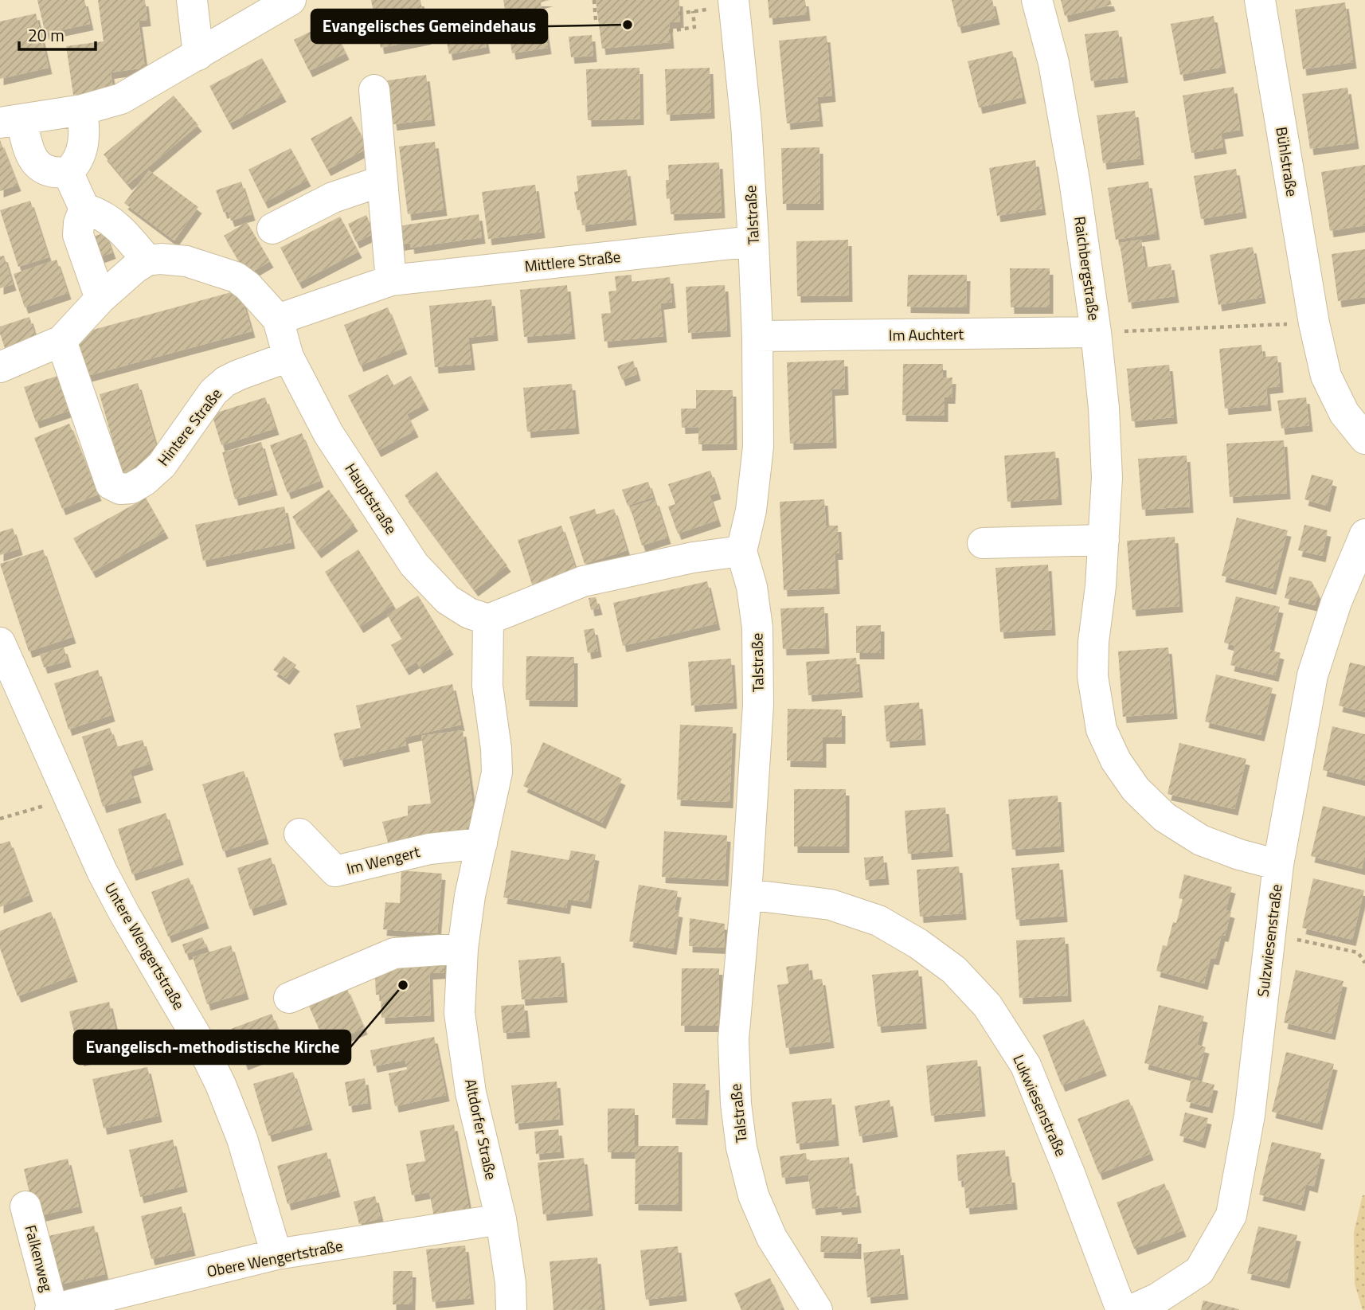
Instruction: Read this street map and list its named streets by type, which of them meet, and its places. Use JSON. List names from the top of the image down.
{
  "streets": {
    "street": [
      "Bühlstraße",
      "Talstraße",
      "Mittlere Straße",
      "Raichbergstraße",
      "Im Auchtert",
      "Hintere Straße",
      "Hauptstraße",
      "Im Wengert",
      "Sulzwiesenstraße",
      "Untere Wengertstraße",
      "Lukwiesenstraße",
      "Altdorfer Straße",
      "Falkenweg",
      "Obere Wengertstraße"
    ]
  },
  "crossings": [
    ["Talstraße", "Mittlere Straße"],
    ["Talstraße", "Im Auchtert"],
    ["Talstraße", "Lukwiesenstraße"],
    ["Mittlere Straße", "Hauptstraße"],
    ["Raichbergstraße", "Im Auchtert"],
    ["Raichbergstraße", "Sulzwiesenstraße"],
    ["Hintere Straße", "Hauptstraße"],
    ["Hauptstraße", "Altdorfer Straße"],
    ["Im Wengert", "Altdorfer Straße"],
    ["Untere Wengertstraße", "Obere Wengertstraße"],
    ["Altdorfer Straße", "Obere Wengertstraße"],
    ["Falkenweg", "Obere Wengertstraße"]
  ],
  "places": ["Evangelisches Gemeindehaus", "Evangelisch-methodistische Kirche"],
  "scale_bar": "20 m"
}
